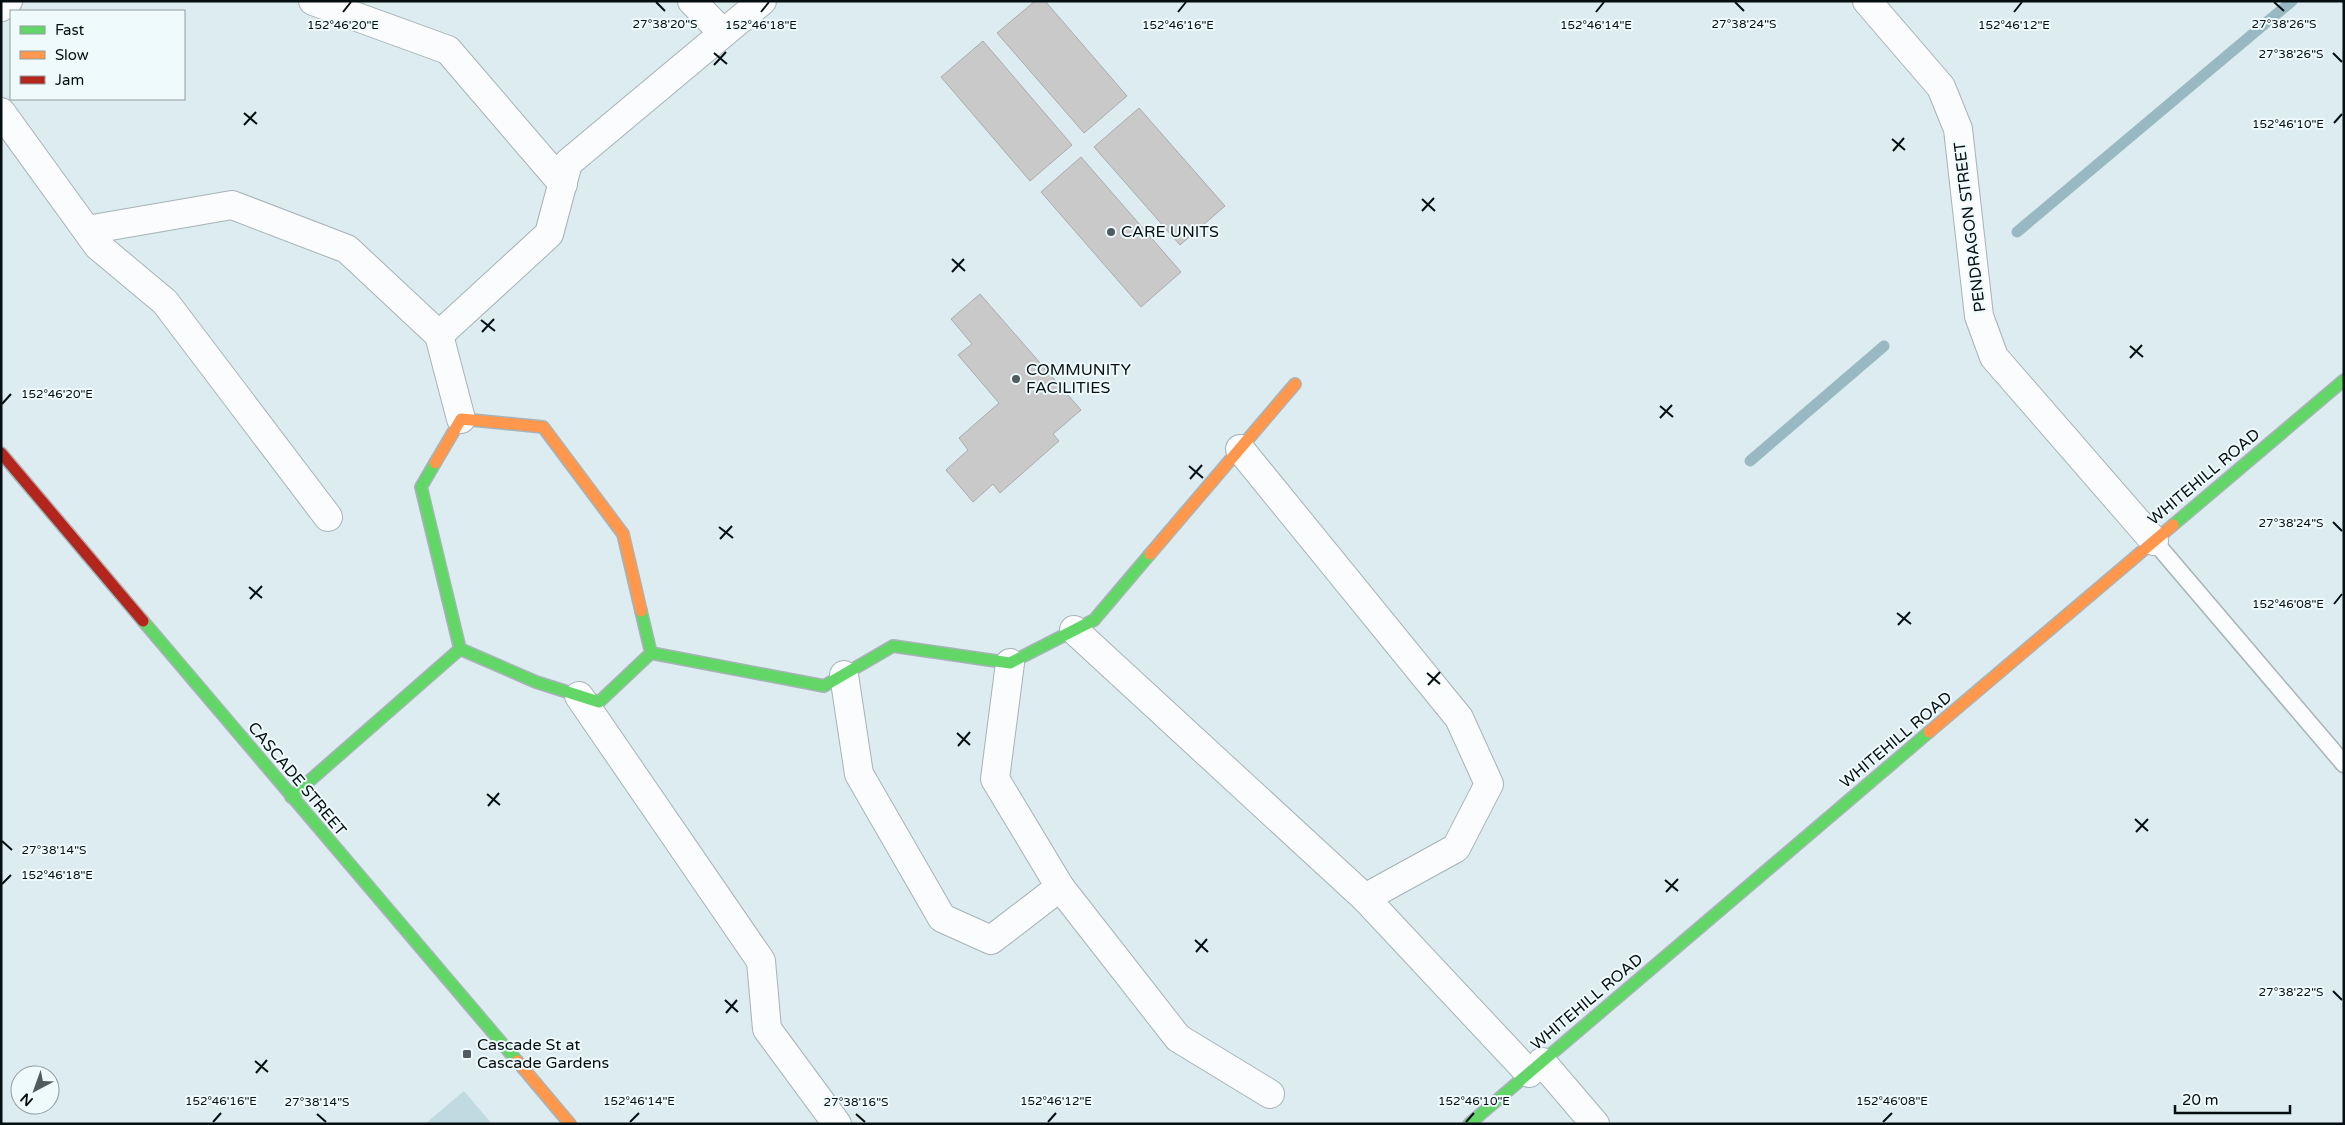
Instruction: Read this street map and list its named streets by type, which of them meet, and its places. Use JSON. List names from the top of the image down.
{
  "streets": {
    "street": ["PENDRAGON STREET", "WHITEHILL ROAD", "CASCADE STREET"]
  },
  "crossings": [
    ["PENDRAGON STREET", "WHITEHILL ROAD"]
  ],
  "places": {
    "other": ["CARE UNITS", "COMMUNITY FACILITIES"],
    "transit": ["Cascade St at Cascade Gardens"]
  },
  "legend": ["Fast", "Slow", "Jam"],
  "scale_bar": "20 m",
  "north": "bottom left",
  "coordinates": [
    "27°38'24\"S",
    "27°38'26\"S",
    "27°38'20\"S",
    "152°46'20\"E",
    "152°46'18\"E",
    "152°46'16\"E",
    "152°46'14\"E",
    "152°46'12\"E",
    "152°46'10\"E",
    "152°46'08\"E",
    "27°38'14\"S",
    "27°38'22\"S",
    "27°38'16\"S"
  ]
}
